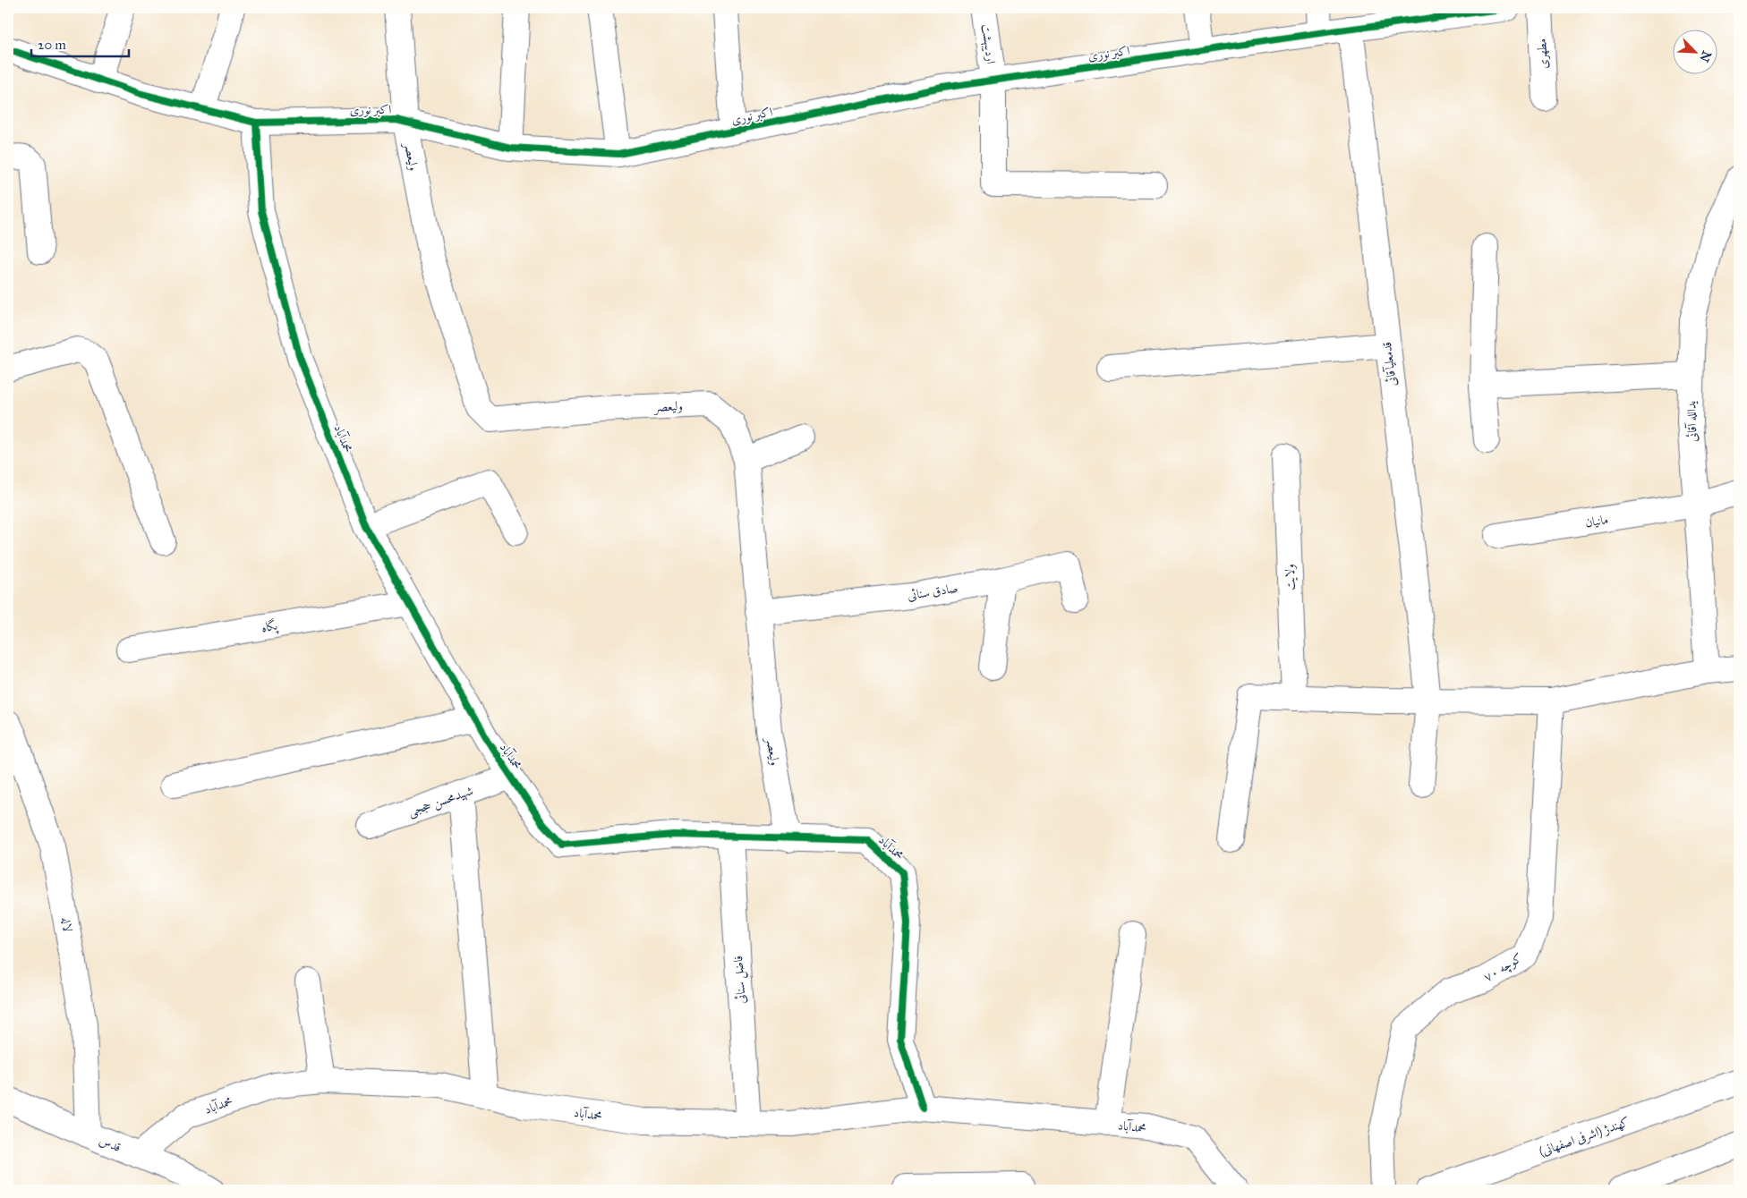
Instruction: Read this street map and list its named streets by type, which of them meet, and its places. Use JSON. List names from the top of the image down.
{
  "streets": {
    "street": [
      "اردیبهشت",
      "اکبر نوری",
      "مطهری",
      "ولیعصر",
      "قدمعلیآقائی",
      "یدالله آقائی",
      "محمدآباد",
      "مانیان",
      "ولایت",
      "صادق سنائی",
      "پگاه",
      "شهیدمحسن حججی",
      "لاله",
      "کوچه ۷۰",
      "فاضل سنائی",
      "کهندژ (اشرفی اصفهانی)",
      "قدس"
    ]
  },
  "crossings": [
    ["اردیبهشت", "اکبر نوری"],
    ["اکبر نوری", "ولیعصر"],
    ["اکبر نوری", "قدمعلیآقائی"],
    ["اکبر نوری", "محمدآباد"],
    ["ولیعصر", "محمدآباد"],
    ["ولیعصر", "صادق سنائی"],
    ["یدالله آقائی", "مانیان"],
    ["محمدآباد", "پگاه"],
    ["محمدآباد", "شهیدمحسن حججی"],
    ["محمدآباد", "فاضل سنائی"],
    ["محمدآباد", "قدس"],
    ["لاله", "قدس"]
  ],
  "scale_bar": "20 m",
  "north": "bottom right"
}
